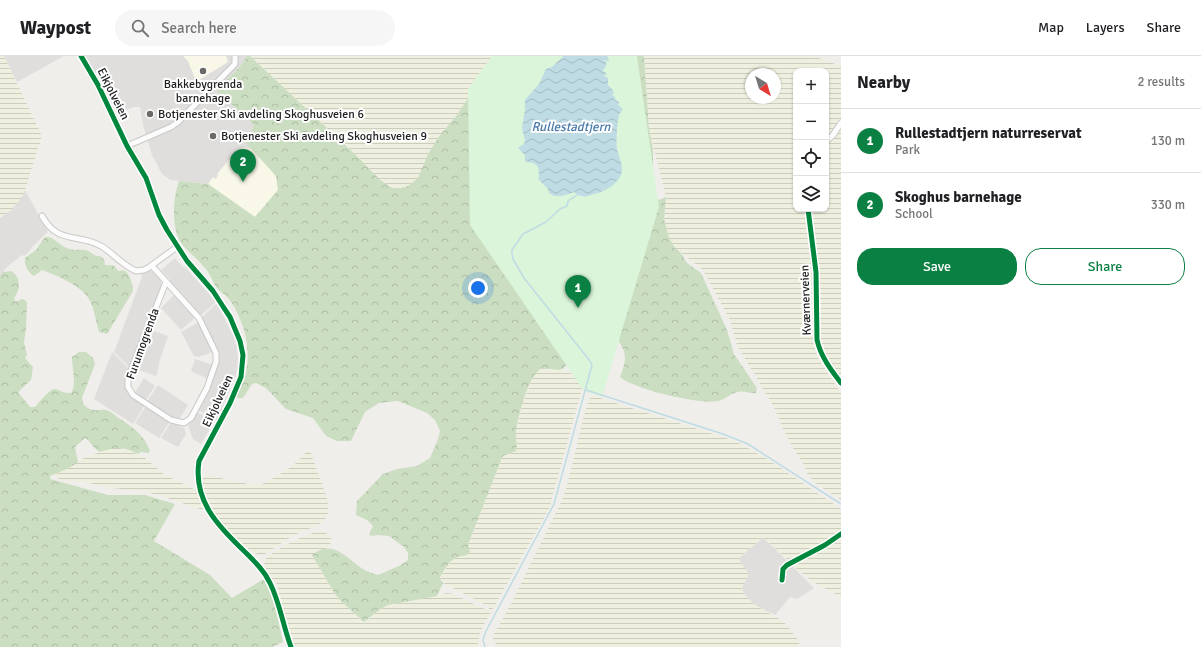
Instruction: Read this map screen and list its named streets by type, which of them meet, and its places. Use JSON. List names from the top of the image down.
{
  "streets": {
    "street": ["Eikjolveien", "Kværnerveien", "Furumogrenda"]
  },
  "water": ["Rullestadtjern"],
  "places": ["Bakkebygrenda barnehage", "Botjenester Ski avdeling Skoghusveien 6", "Botjenester Ski avdeling Skoghusveien 9"],
  "north": "bottom right",
  "page": {
    "header": "Waypost",
    "search": "Search here",
    "nav": ["Map", "Layers", "Share"],
    "heading": ["Nearby", "2 results"],
    "map_buttons": ["+", "−"],
    "list": [
      {
        "mark": "1",
        "name": "Rullestadtjern naturreservat",
        "note": "Park",
        "value": "130 m"
      },
      {
        "mark": "2",
        "name": "Skoghus barnehage",
        "note": "School",
        "value": "330 m"
      }
    ],
    "pins": ["2", "1"],
    "buttons": ["Save", "Share"]
  }
}
